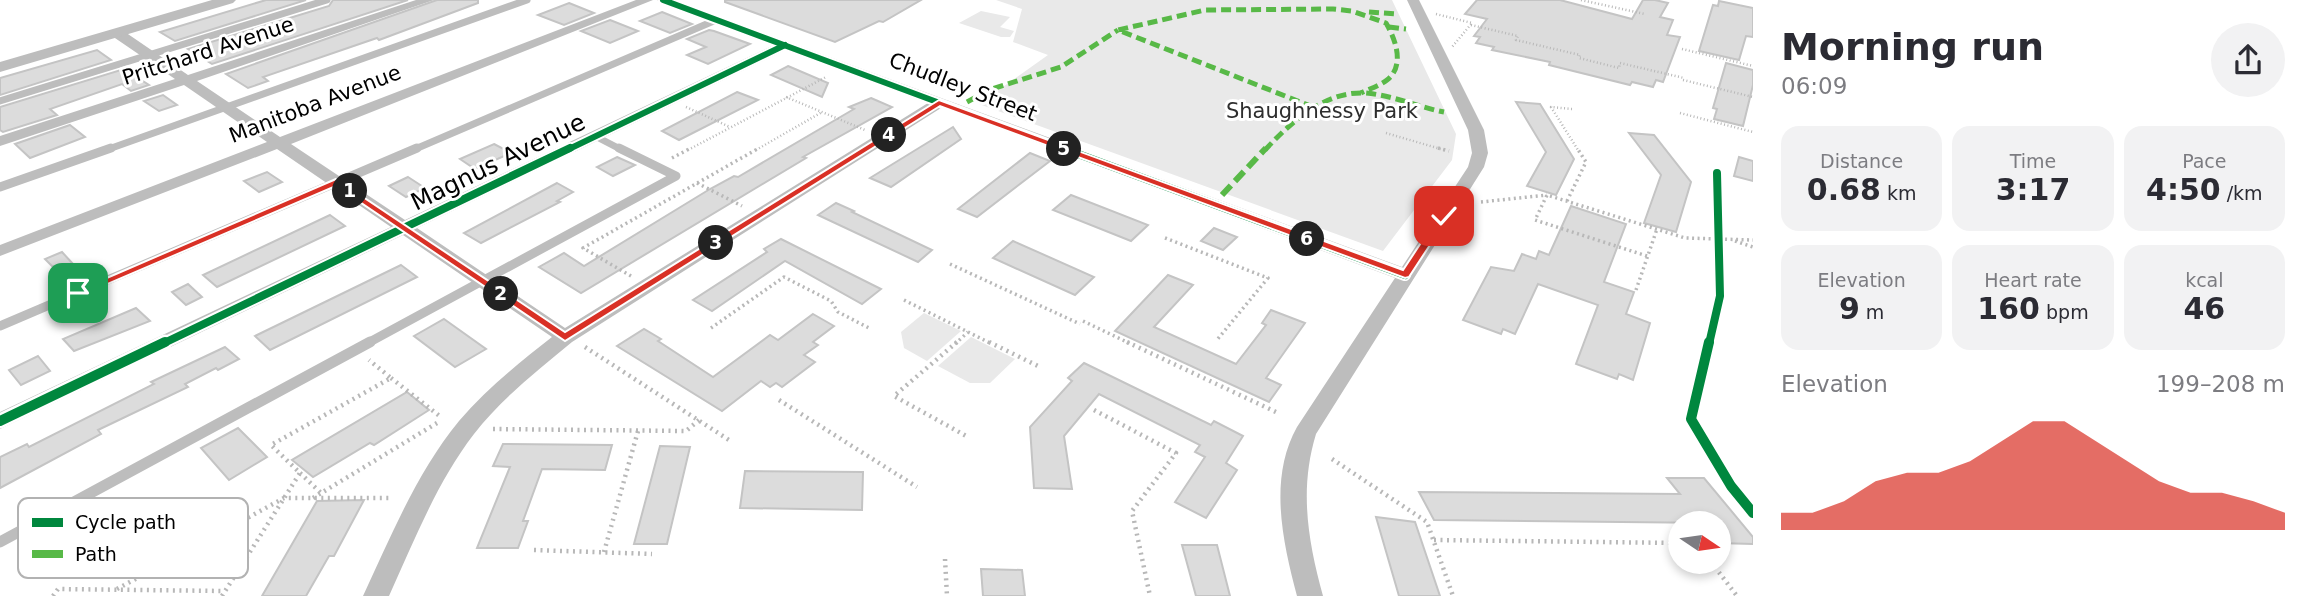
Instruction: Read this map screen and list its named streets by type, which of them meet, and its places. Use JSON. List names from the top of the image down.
{
  "streets": {
    "street": [
      "Pritchard Avenue",
      "Chudley Street",
      "Manitoba Avenue",
      "Magnus Avenue"
    ]
  },
  "crossings": [
    ["Chudley Street", "Magnus Avenue"]
  ],
  "parks": ["Shaughnessy Park"],
  "legend": ["Cycle path", "Path"],
  "north": "right",
  "page": {
    "heading": ["Morning run", "06:09"],
    "pins": [
      "4",
      "5",
      "1",
      "6",
      "3",
      "2"
    ],
    "stats": [
      ["Distance", "0.68 km"],
      ["Time", "3:17"],
      ["Pace", "4:50 /km"],
      ["Elevation", "9 m"],
      ["Heart rate", "160 bpm"],
      ["kcal", "46"]
    ],
    "chart": ["Elevation", "199–208 m"]
  }
}
